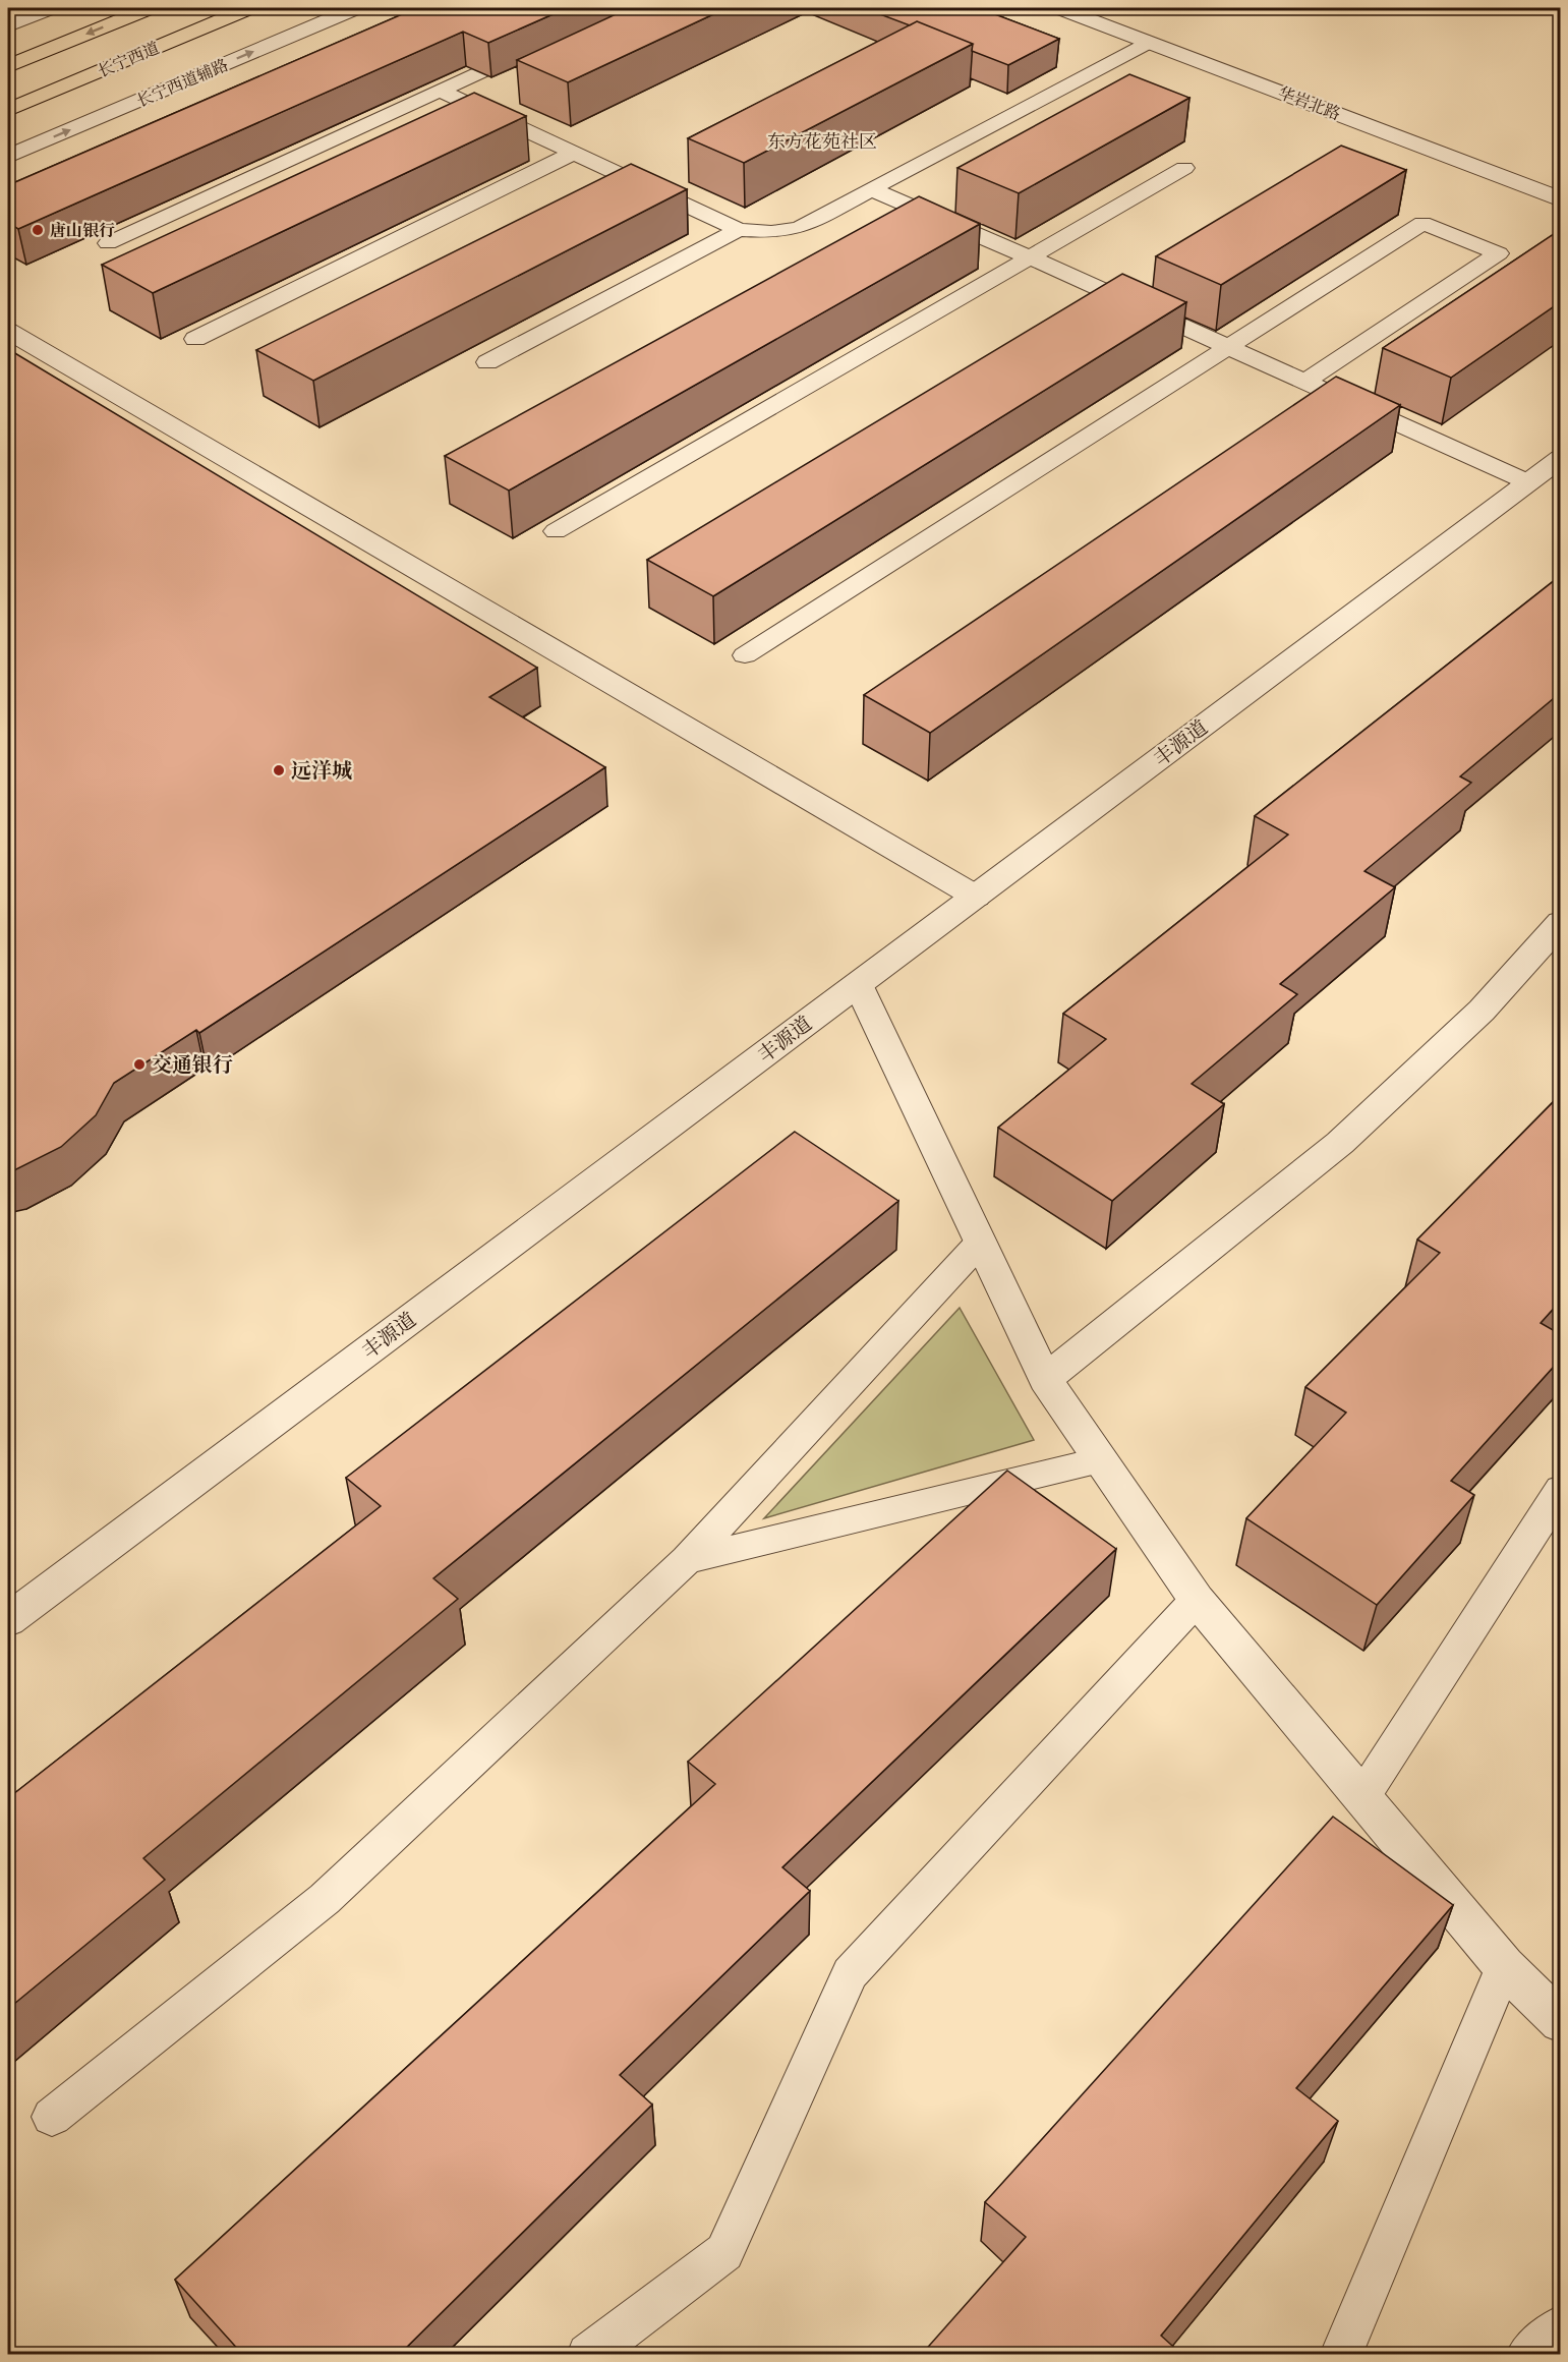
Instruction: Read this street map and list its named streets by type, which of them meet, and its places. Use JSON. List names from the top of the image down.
{
  "streets": {
    "main road": ["长宁西道"],
    "street": ["长宁西道辅路", "华岩北路", "丰源道"]
  },
  "one_way": ["长宁西道辅路"],
  "districts": ["东方花苑社区"],
  "places": ["唐山银行", "远洋城", "交通银行"]
}
